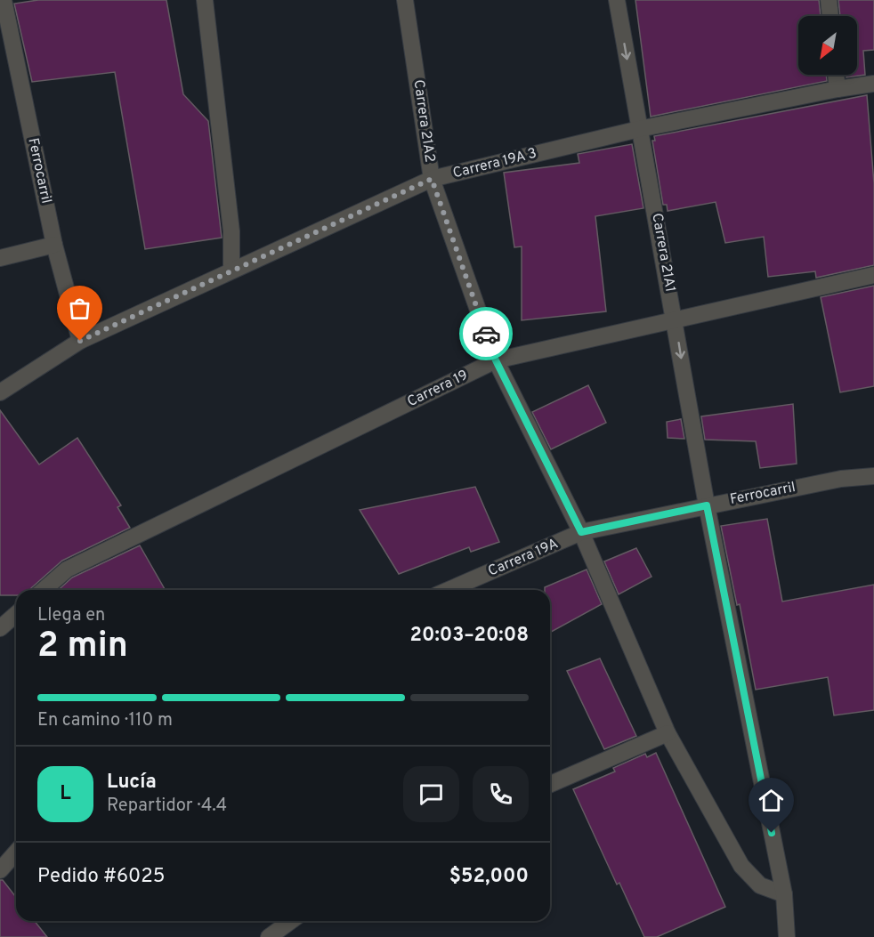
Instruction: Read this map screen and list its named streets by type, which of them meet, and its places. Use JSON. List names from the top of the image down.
{
  "streets": {
    "street": [
      "Carrera 21A2",
      "Carrera 19A 3",
      "Ferrocarril",
      "Carrera 21A1",
      "Carrera 19",
      "Carrera 19A"
    ]
  },
  "crossings": [
    ["Carrera 21A2", "Carrera 19A 3"],
    ["Carrera 21A2", "Carrera 19"],
    ["Carrera 21A2", "Carrera 19A"],
    ["Carrera 19A 3", "Ferrocarril"],
    ["Carrera 19A 3", "Carrera 21A1"],
    ["Ferrocarril", "Carrera 21A1"],
    ["Ferrocarril", "Carrera 19A"],
    ["Carrera 21A1", "Carrera 19"],
    ["Carrera 21A1", "Carrera 19A"]
  ],
  "one_way": ["Carrera 21A1"],
  "north": "bottom left",
  "page": {
    "heading": ["2 min", "Llega en", "20:03–20:08"],
    "panel": [
      "Lucía",
      "Repartidor · 4.4",
      "Pedido #6025",
      "$52,000"
    ],
    "bar": "En camino · 110 m",
    "round": "L"
  }
}
